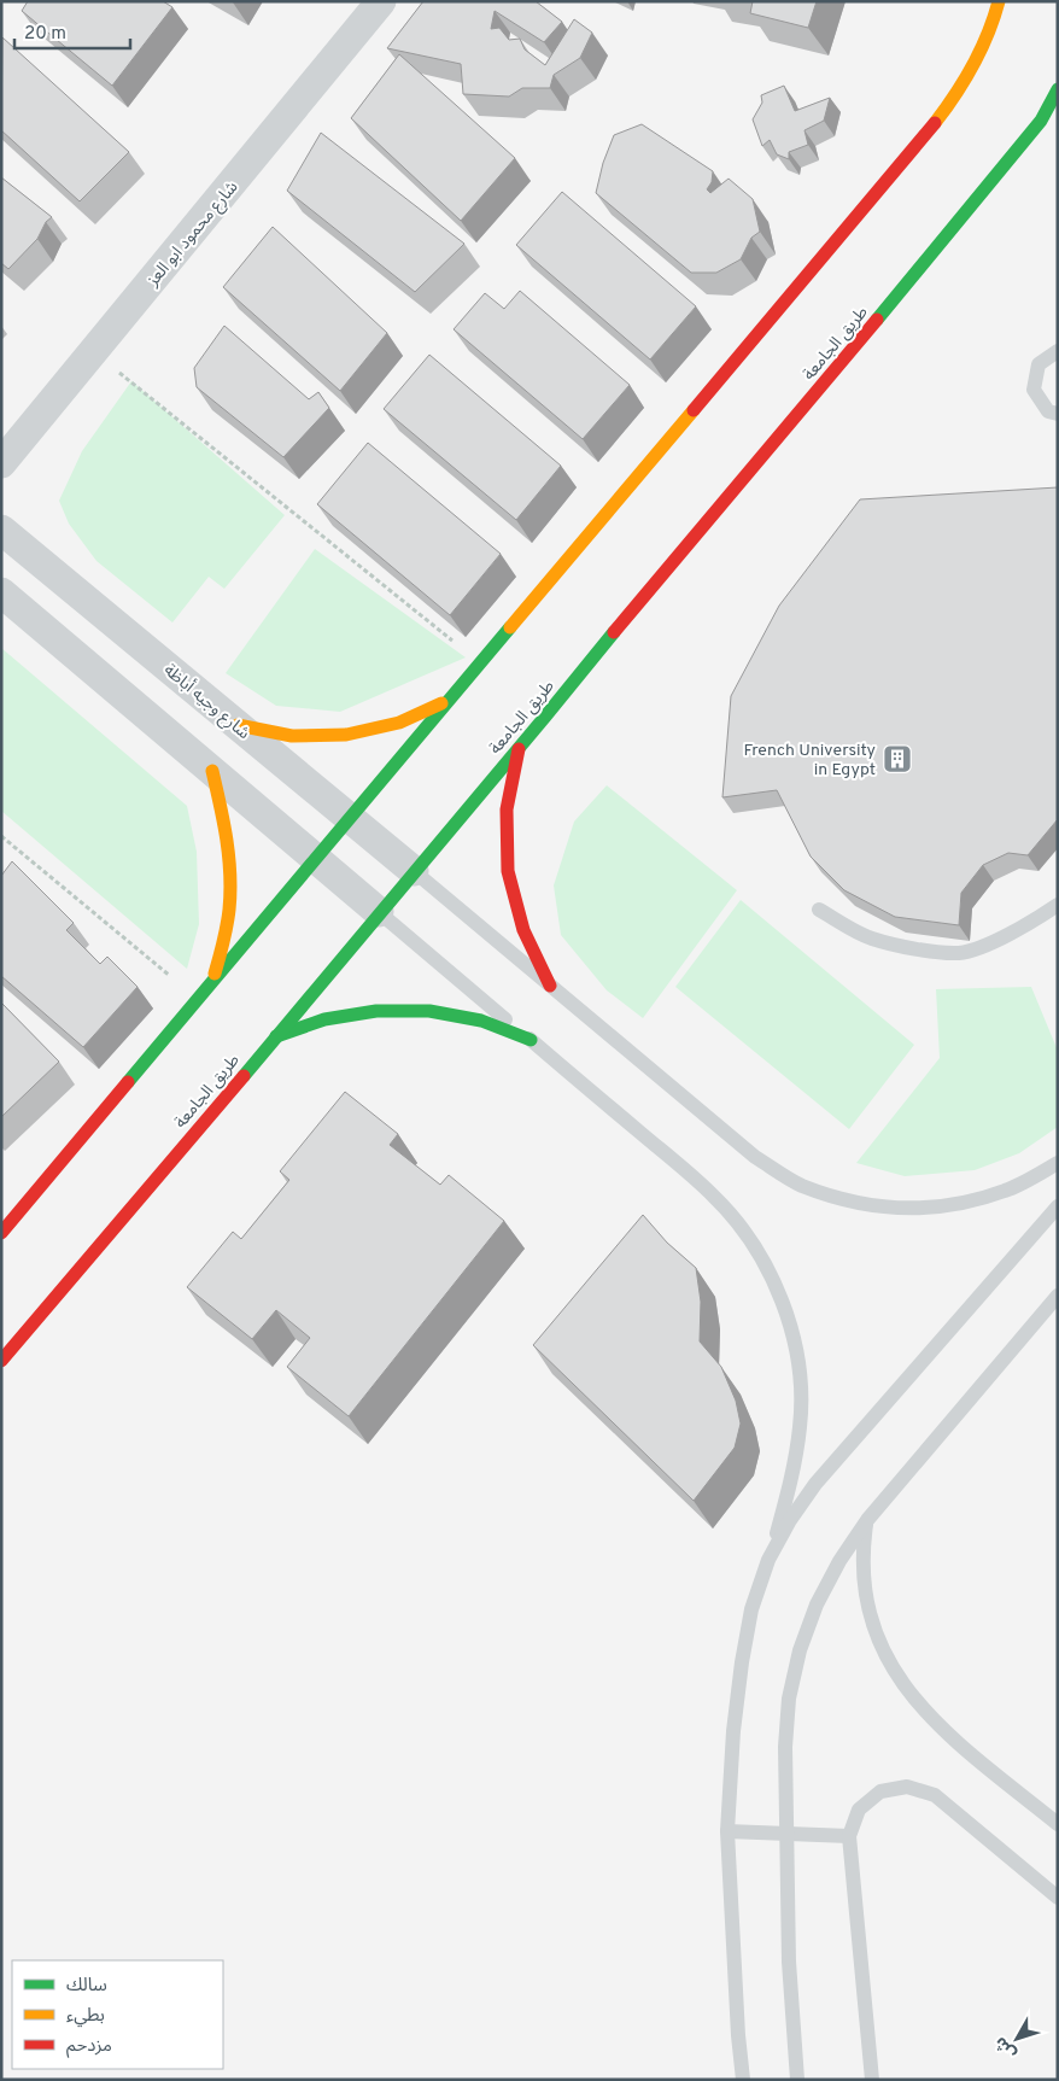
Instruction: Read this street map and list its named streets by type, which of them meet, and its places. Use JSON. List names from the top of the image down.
{
  "streets": {
    "street": ["شارع محمود ابو العز", "طريق الجامعة", "شارع وجيه أباظة"]
  },
  "crossings": [
    ["طريق الجامعة", "شارع وجيه أباظة"]
  ],
  "places": {
    "building": ["French University in Egypt"]
  },
  "legend": ["سالك", "بطيء", "مزدحم"],
  "scale_bar": "20 m",
  "north": "bottom left"
}
